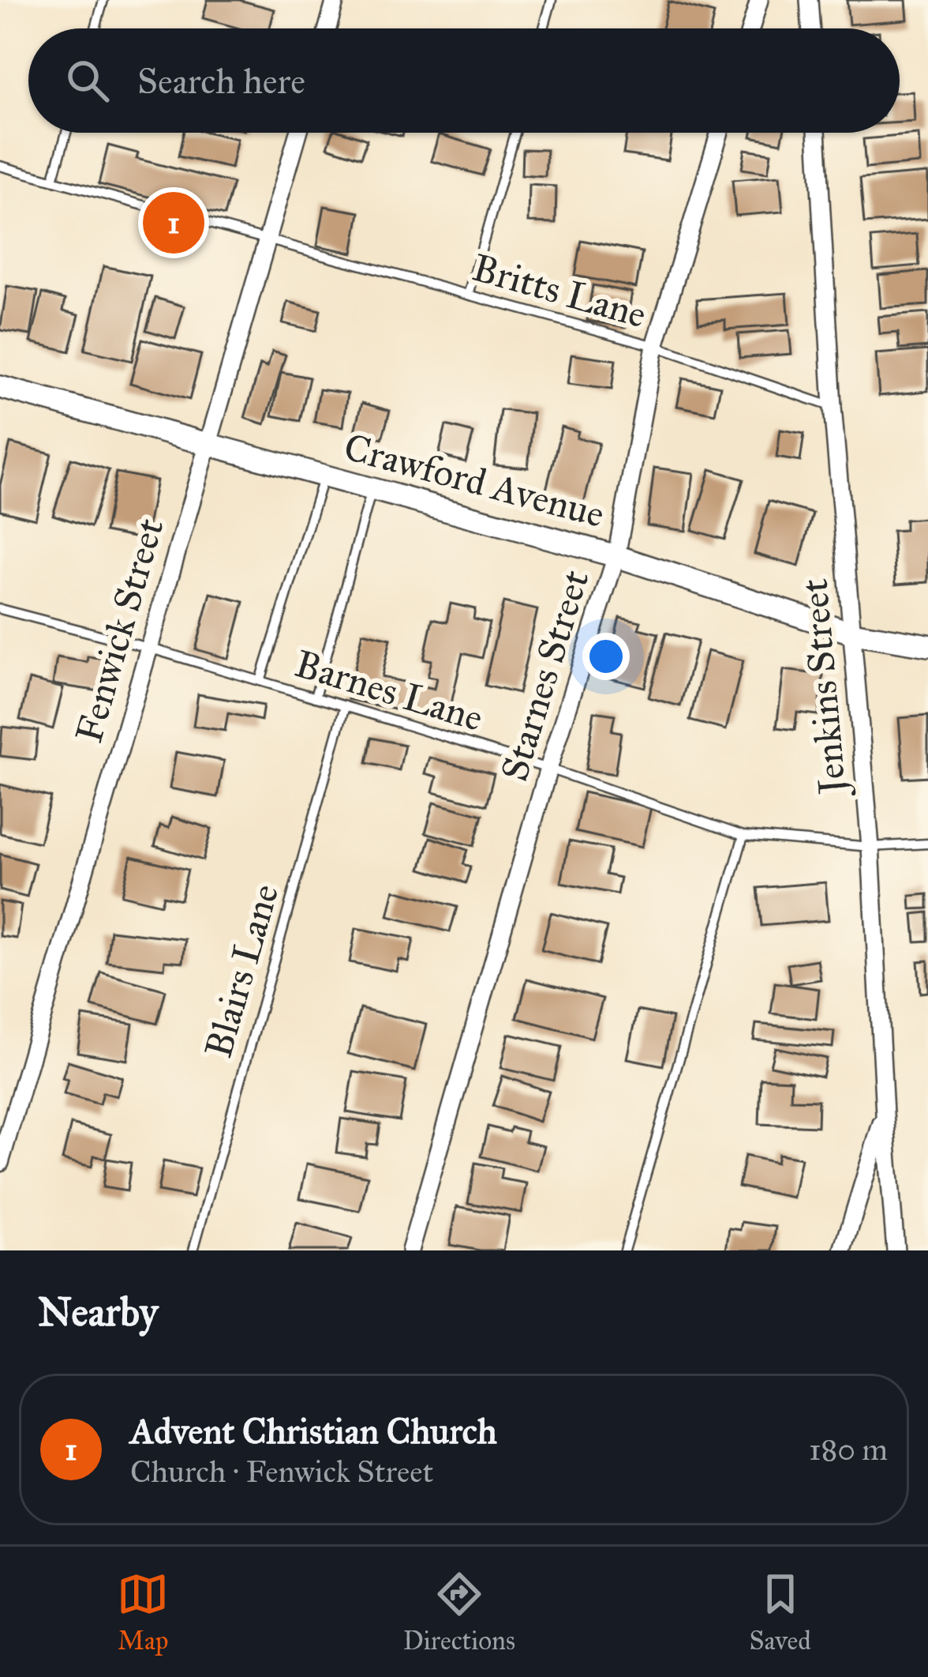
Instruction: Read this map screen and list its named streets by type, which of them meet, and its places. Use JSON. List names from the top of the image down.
{
  "streets": {
    "street": [
      "Crawford Avenue",
      "Fenwick Street",
      "Starnes Street",
      "Jenkins Street"
    ],
    "lane": ["Britts Lane", "Barnes Lane", "Blairs Lane"]
  },
  "crossings": [
    ["Britts Lane", "Fenwick Street"],
    ["Britts Lane", "Starnes Street"],
    ["Britts Lane", "Jenkins Street"],
    ["Crawford Avenue", "Fenwick Street"],
    ["Crawford Avenue", "Starnes Street"],
    ["Crawford Avenue", "Jenkins Street"],
    ["Fenwick Street", "Barnes Lane"],
    ["Starnes Street", "Barnes Lane"],
    ["Jenkins Street", "Barnes Lane"],
    ["Barnes Lane", "Blairs Lane"]
  ],
  "page": {
    "search": "Search here",
    "pins": "1",
    "heading": "Nearby",
    "list": [
      {
        "mark": "1",
        "name": "Advent Christian Church",
        "note": "Church · Fenwick Street",
        "value": "180 m"
      }
    ],
    "nav": ["Map", "Directions", "Saved"]
  }
}
